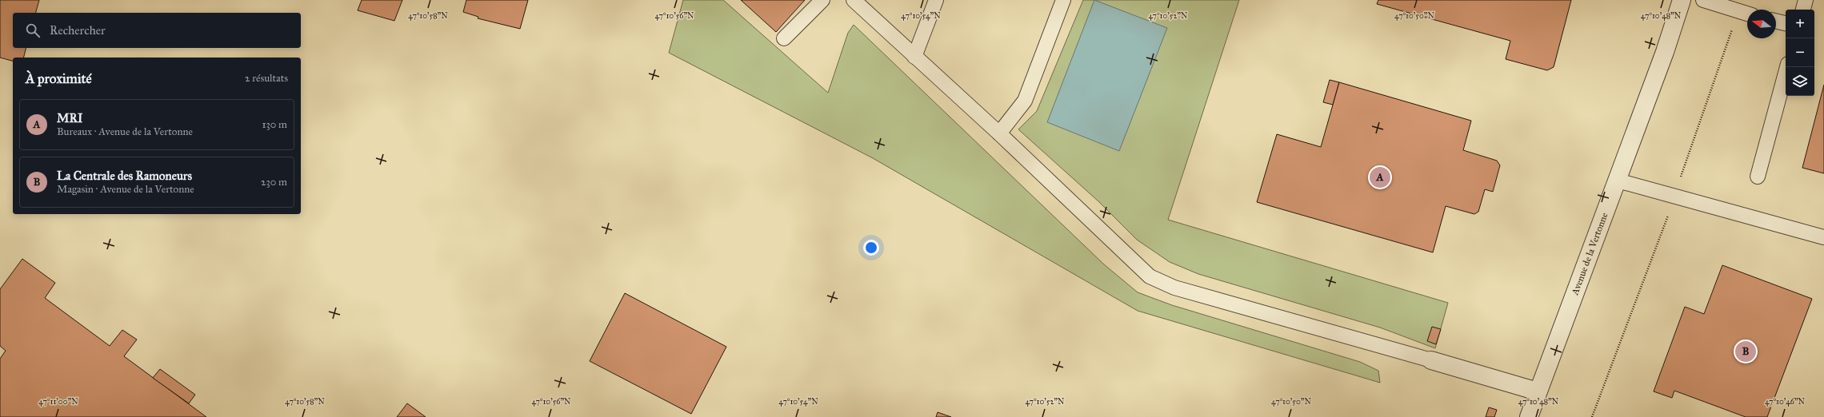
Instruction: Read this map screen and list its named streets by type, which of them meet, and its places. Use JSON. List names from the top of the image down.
{
  "streets": {
    "street": ["Avenue de la Vertonne"]
  },
  "north": "left",
  "page": {
    "map_buttons": ["+", "−"],
    "search": "Rechercher",
    "heading": ["À proximité", "2 résultats"],
    "list": [
      {
        "mark": "A",
        "name": "MRI",
        "note": "Bureaux · Avenue de la Vertonne",
        "value": "130 m"
      },
      {
        "mark": "B",
        "name": "La Centrale des Ramoneurs",
        "note": "Magasin · Avenue de la Vertonne",
        "value": "230 m"
      }
    ],
    "pins": ["A", "B"]
  },
  "coordinates": [
    "47°10'58\"N",
    "47°10'56\"N",
    "47°10'54\"N",
    "47°10'52\"N",
    "47°10'50\"N",
    "47°10'48\"N",
    "47°11'00\"N",
    "47°10'46\"N"
  ]
}
